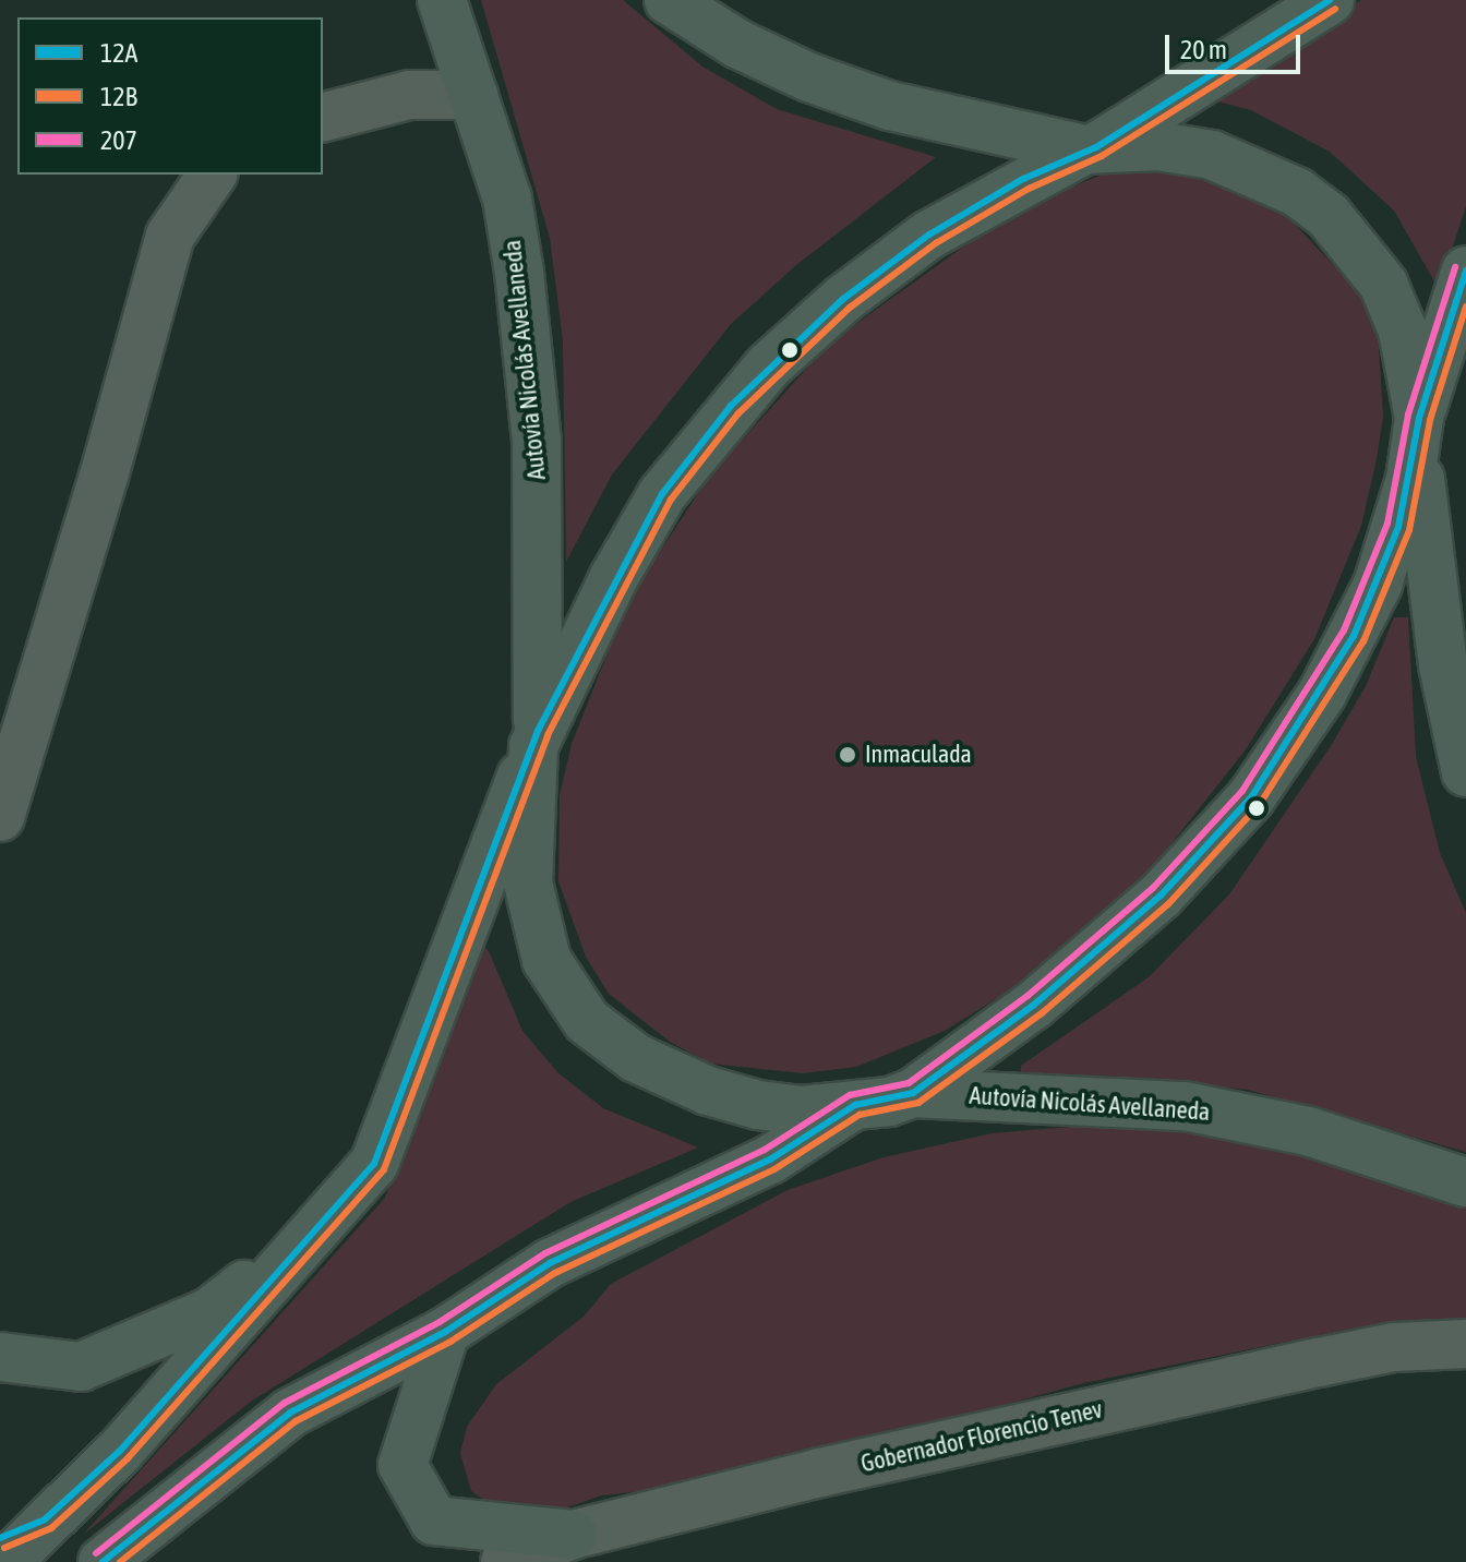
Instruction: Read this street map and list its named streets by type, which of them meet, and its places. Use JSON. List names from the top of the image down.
{
  "streets": {
    "highway": ["Autovía Nicolás Avellaneda"],
    "street": ["Gobernador Florencio Tenev"]
  },
  "places": ["Inmaculada"],
  "lines": ["transit line 12A", "transit line 12B", "transit line 207"],
  "legend": ["12A", "12B", "207"],
  "scale_bar": "20 m"
}
